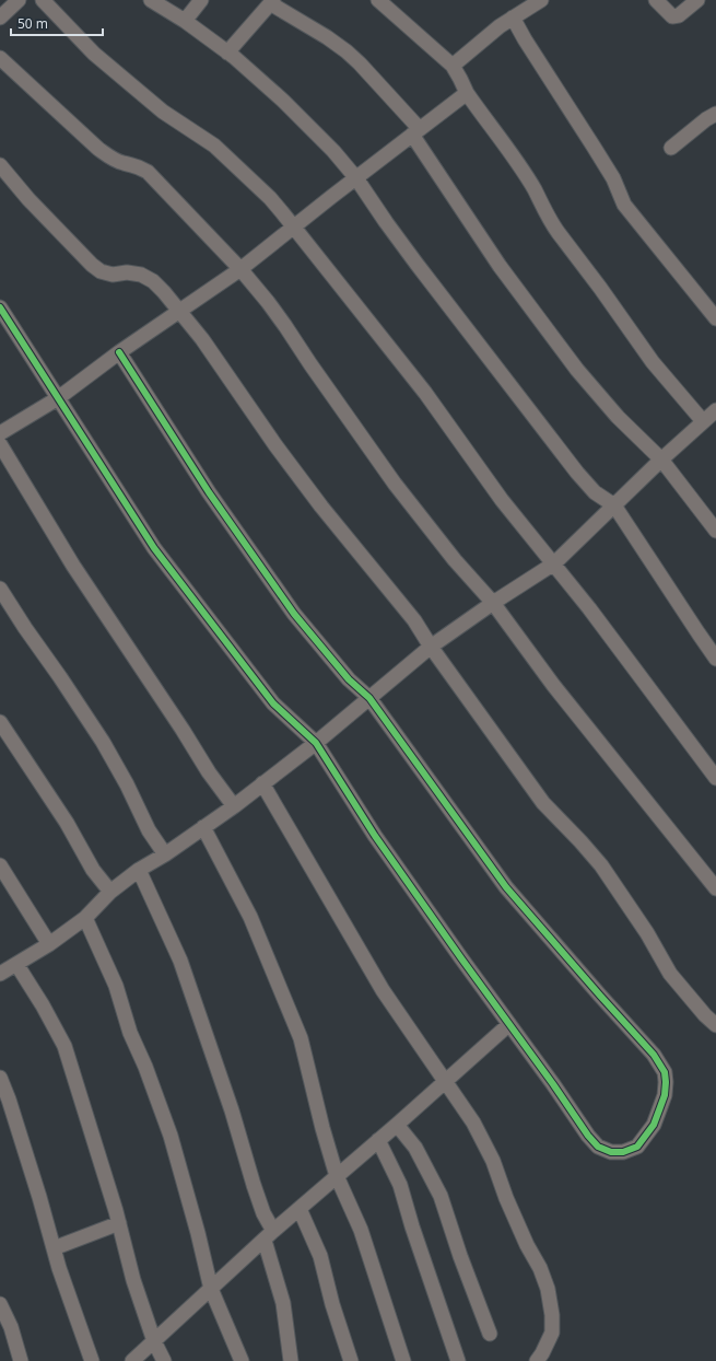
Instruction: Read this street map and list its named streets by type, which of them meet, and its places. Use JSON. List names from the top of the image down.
{
  "scale_bar": "50 m"
}
